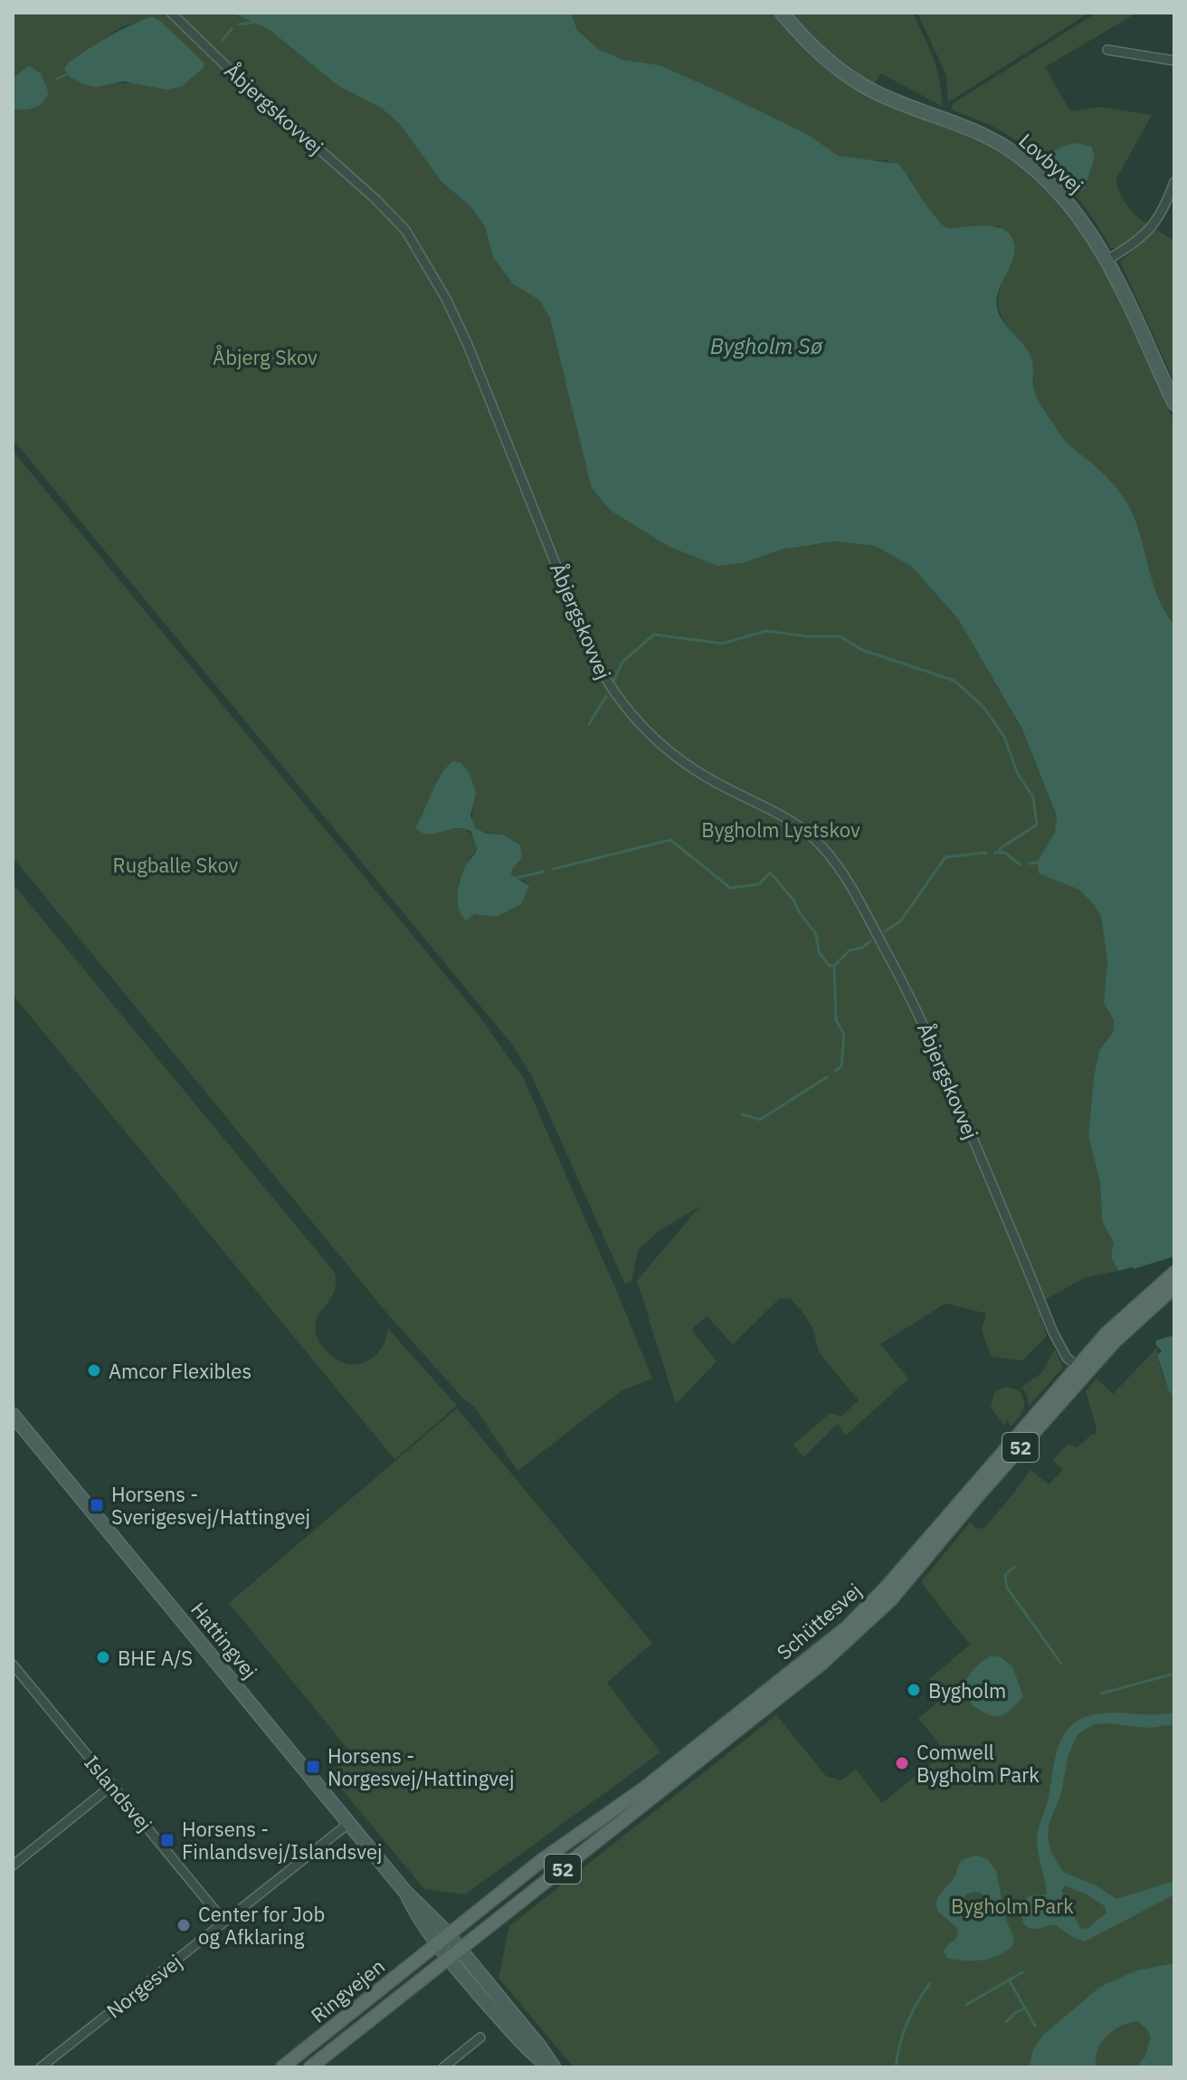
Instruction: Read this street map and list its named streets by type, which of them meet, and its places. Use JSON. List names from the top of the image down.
{
  "streets": {
    "main road": ["52", "Schüttesvej", "Ringvejen"],
    "street": [
      "Åbjergskovvej",
      "Lovbyvej",
      "Hattingvej",
      "Islandsvej",
      "Norgesvej"
    ]
  },
  "crossings": [
    ["Åbjergskovvej", "Schüttesvej"],
    ["Schüttesvej", "Hattingvej"],
    ["Schüttesvej", "Ringvejen"],
    ["Hattingvej", "Norgesvej"],
    ["Hattingvej", "Ringvejen"],
    ["Islandsvej", "Norgesvej"]
  ],
  "water": ["Bygholm Sø"],
  "parks": [
    "Åbjerg Skov",
    "Bygholm Lystskov",
    "Rugballe Skov",
    "Bygholm Park"
  ],
  "places": {
    "other": [
      "Amcor Flexibles",
      "BHE A/S",
      "Bygholm",
      "Comwell Bygholm Park",
      "Center for Job og Afklaring"
    ],
    "transit": ["Horsens - Sverigesvej/Hattingvej", "Horsens - Norgesvej/Hattingvej", "Horsens - Finlandsvej/Islandsvej"]
  }
}
